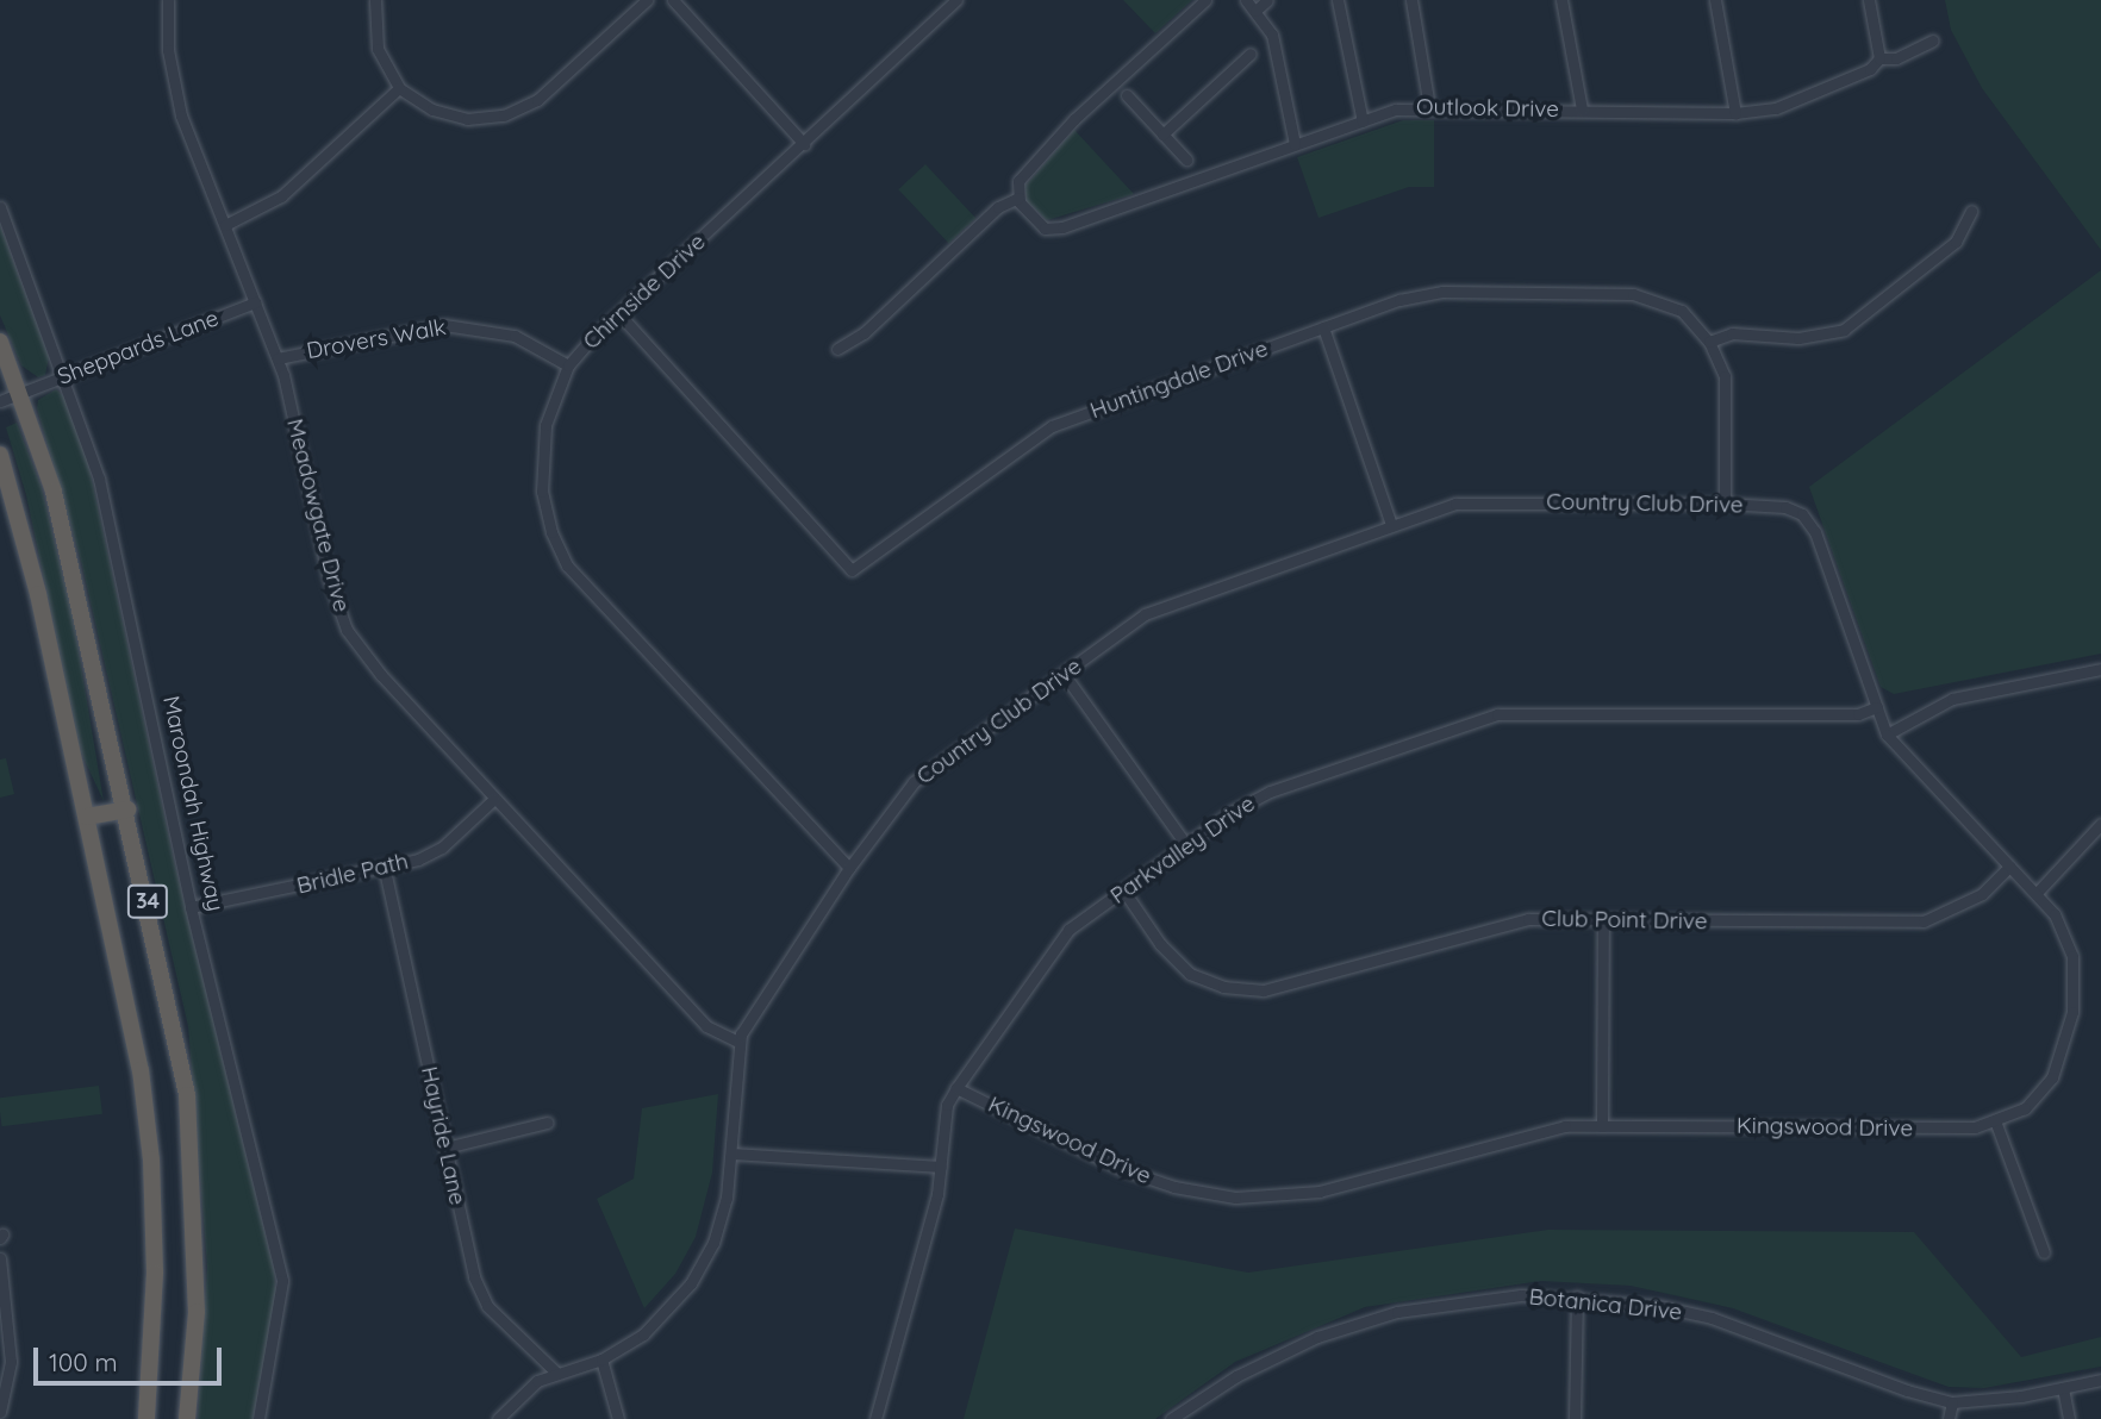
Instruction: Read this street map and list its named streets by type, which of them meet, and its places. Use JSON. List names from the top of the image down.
{
  "streets": {
    "highway": ["34"],
    "street": [
      "Outlook Drive",
      "Chirnside Drive",
      "Drovers Walk",
      "Sheppards Lane",
      "Huntingdale Drive",
      "Country Club Drive",
      "Meadowgate Drive",
      "Maroondah Highway",
      "Parkvalley Drive",
      "Bridle Path",
      "Club Point Drive",
      "Kingswood Drive",
      "Hayride Lane",
      "Botanica Drive"
    ]
  },
  "crossings": [
    ["Chirnside Drive", "Drovers Walk"],
    ["Chirnside Drive", "Huntingdale Drive"],
    ["Chirnside Drive", "Country Club Drive"],
    ["Drovers Walk", "Meadowgate Drive"],
    ["Sheppards Lane", "Meadowgate Drive"],
    ["Sheppards Lane", "Maroondah Highway"],
    ["Sheppards Lane", "34"],
    ["Huntingdale Drive", "Country Club Drive"],
    ["Country Club Drive", "Meadowgate Drive"],
    ["Country Club Drive", "Kingswood Drive"],
    ["Country Club Drive", "Hayride Lane"],
    ["Meadowgate Drive", "Bridle Path"],
    ["Maroondah Highway", "Bridle Path"],
    ["Parkvalley Drive", "Club Point Drive"],
    ["Parkvalley Drive", "Kingswood Drive"],
    ["Bridle Path", "Hayride Lane"],
    ["Club Point Drive", "Kingswood Drive"]
  ],
  "scale_bar": "100 m"
}
